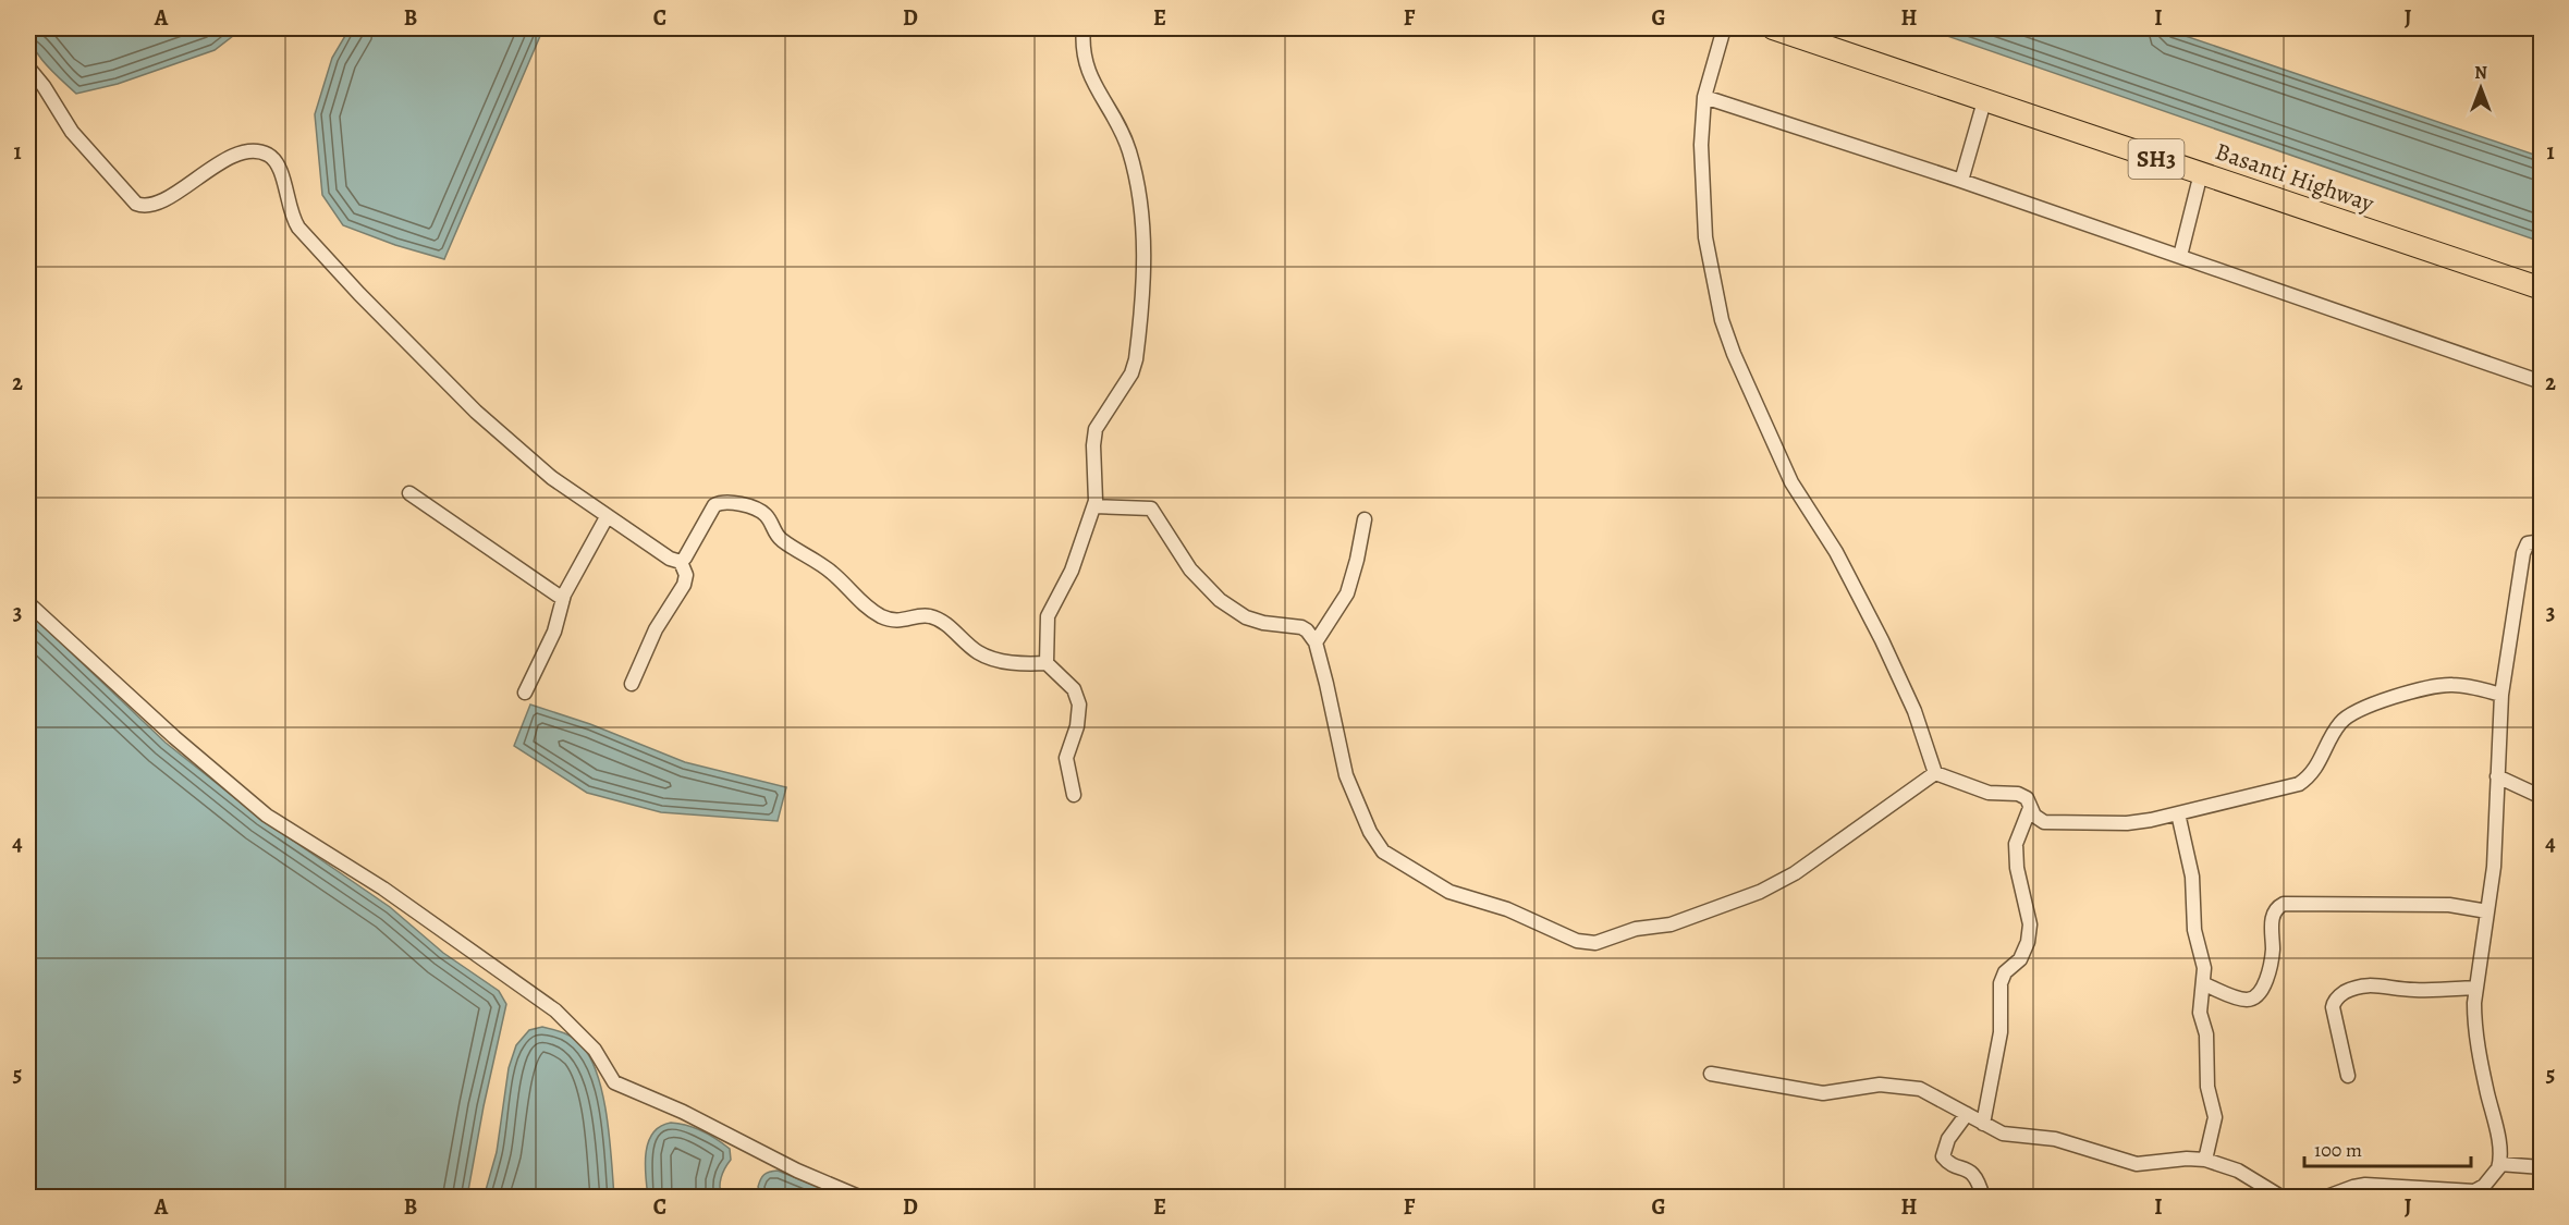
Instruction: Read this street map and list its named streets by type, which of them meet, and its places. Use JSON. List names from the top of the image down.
{
  "streets": {
    "main road": ["SH3", "Basanti Highway"]
  },
  "scale_bar": "100 m",
  "north": "top",
  "grid": {
    "columns": [
      "A",
      "B",
      "C",
      "D",
      "E",
      "F",
      "G",
      "H",
      "I",
      "J"
    ],
    "rows": [
      "1",
      "2",
      "3",
      "4",
      "5"
    ]
  }
}
